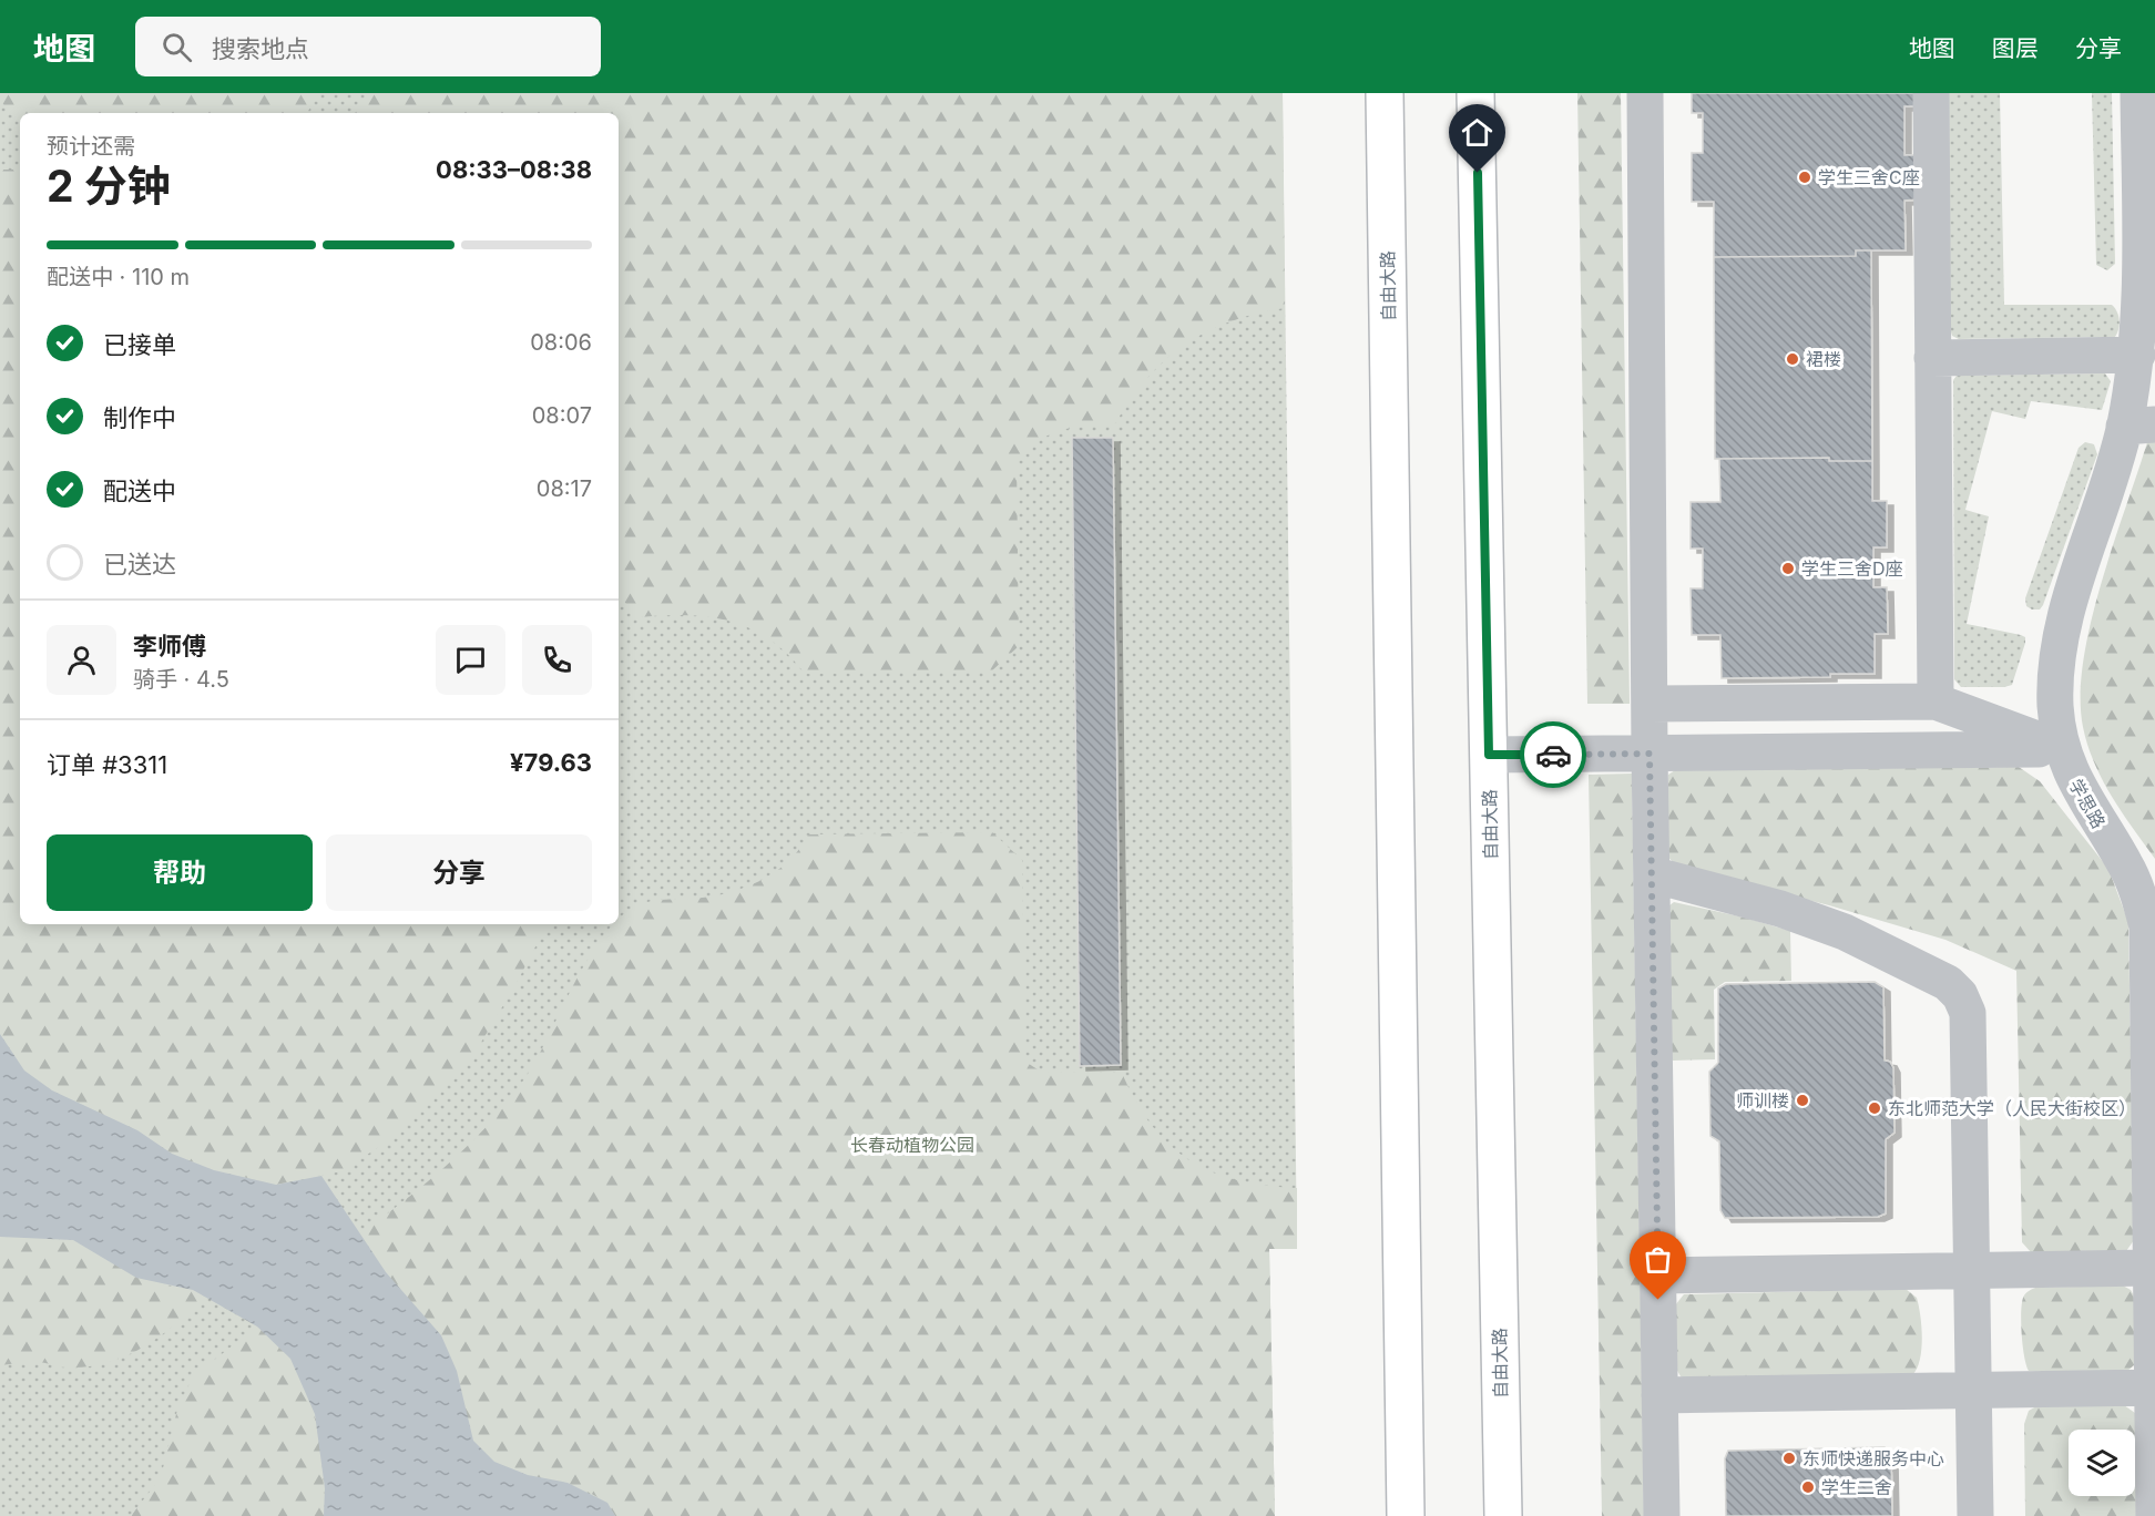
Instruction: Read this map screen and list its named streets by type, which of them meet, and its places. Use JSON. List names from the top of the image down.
{
  "streets": {
    "main road": ["自由大路"],
    "lane": ["学思路"]
  },
  "parks": ["长春动植物公园"],
  "places": [
    "学生三舍C座",
    "裙楼",
    "学生三舍D座",
    "师训楼",
    "东北师范大学（人民大街校区）",
    "东师快递服务中心",
    "学生二舍"
  ],
  "page": {
    "header": "地图",
    "search": "搜索地点",
    "nav": ["地图", "图层", "分享"],
    "heading": ["2 分钟", "预计还需", "08:33–08:38"],
    "panel": [
      "李师傅",
      "骑手 · 4.5",
      "订单 #3311",
      "¥79.63"
    ],
    "bar": "配送中 · 110 m",
    "list": [
      ["已接单", "08:06"],
      ["制作中", "08:07"],
      ["配送中", "08:17"],
      "已送达"
    ],
    "buttons": ["帮助", "分享"]
  }
}
